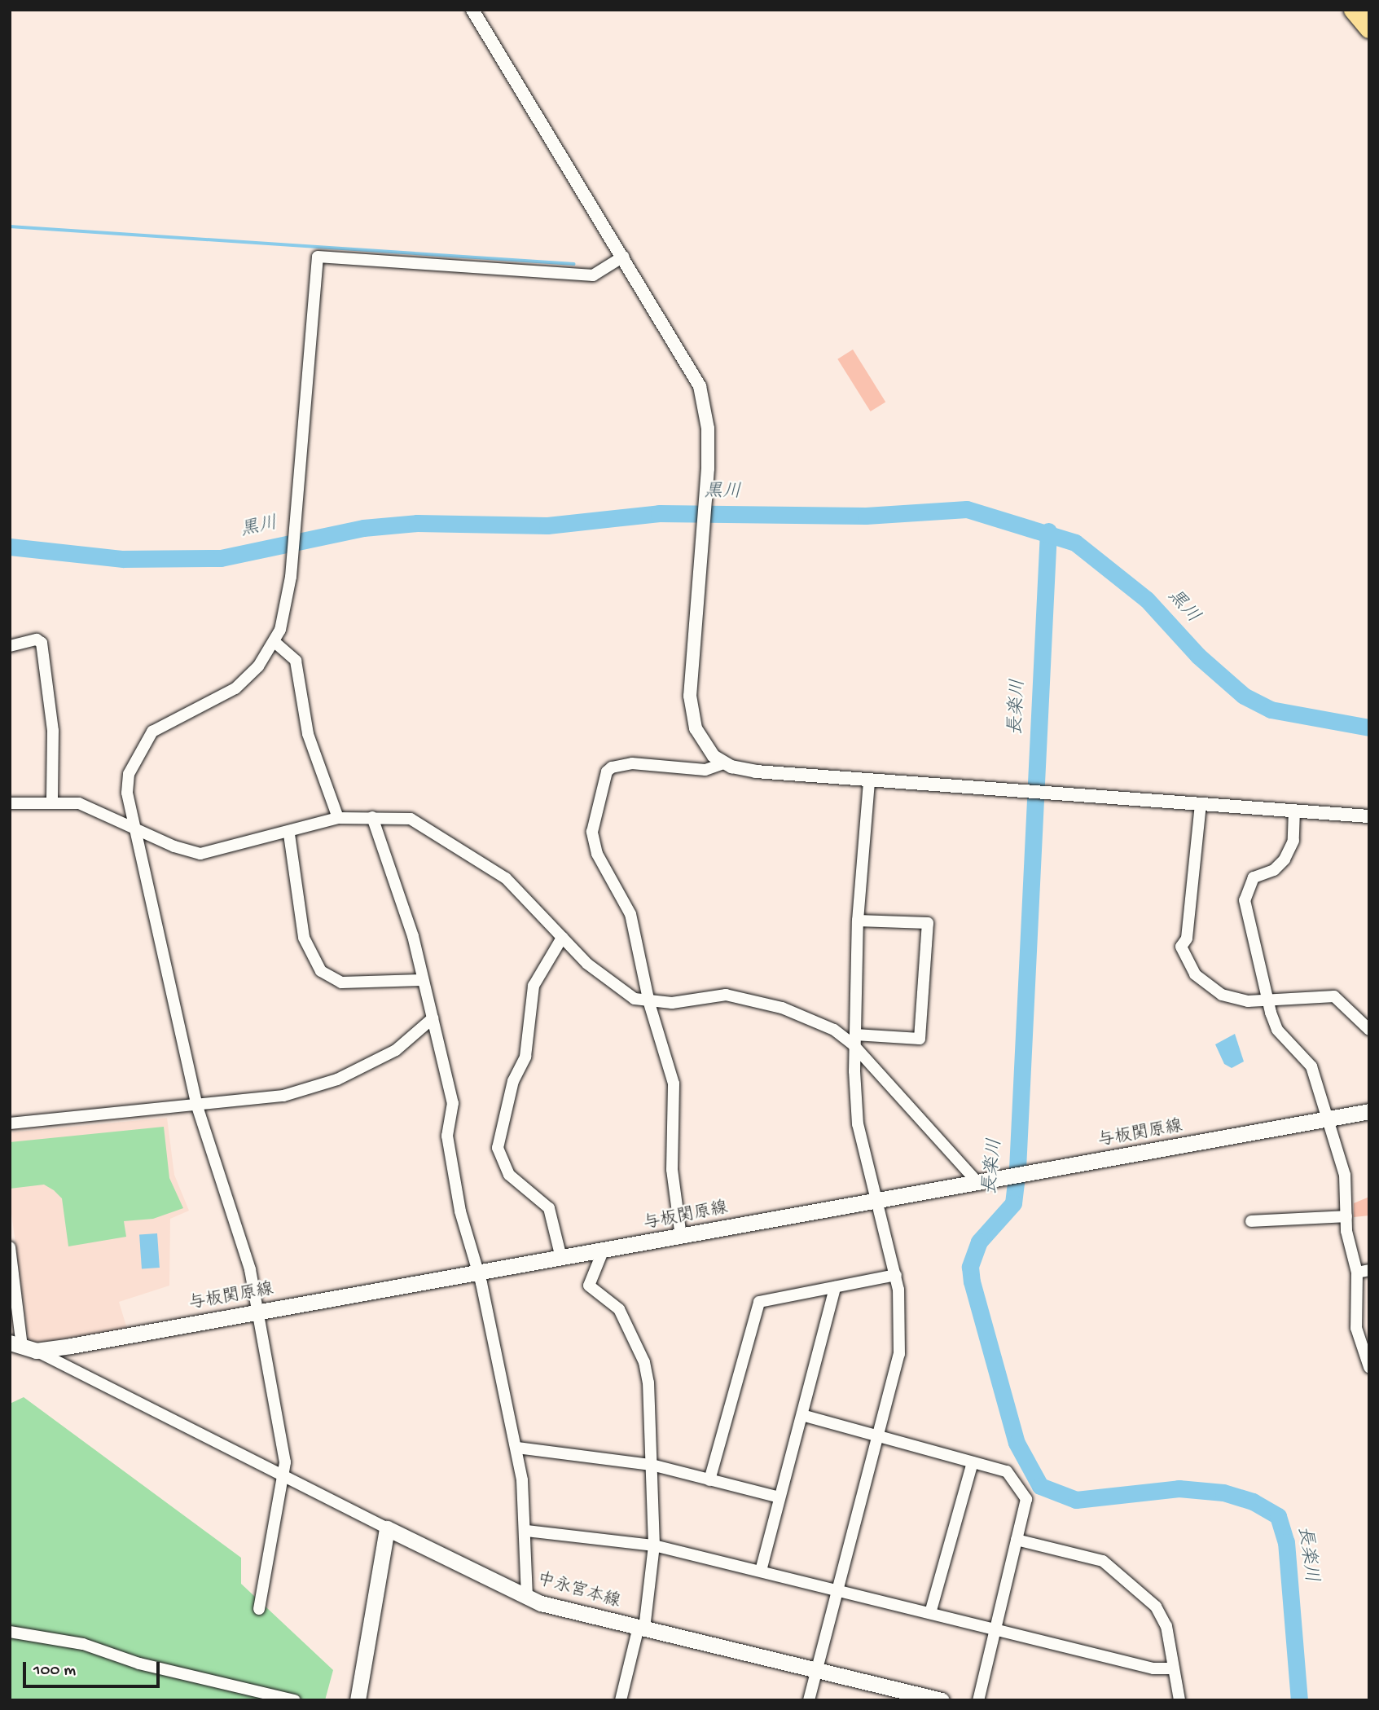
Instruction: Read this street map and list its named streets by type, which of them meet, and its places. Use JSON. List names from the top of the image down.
{
  "streets": {
    "main road": ["与板関原線", "中永宮本線"]
  },
  "water": ["黒川", "長楽川"],
  "scale_bar": "100 m"
}
